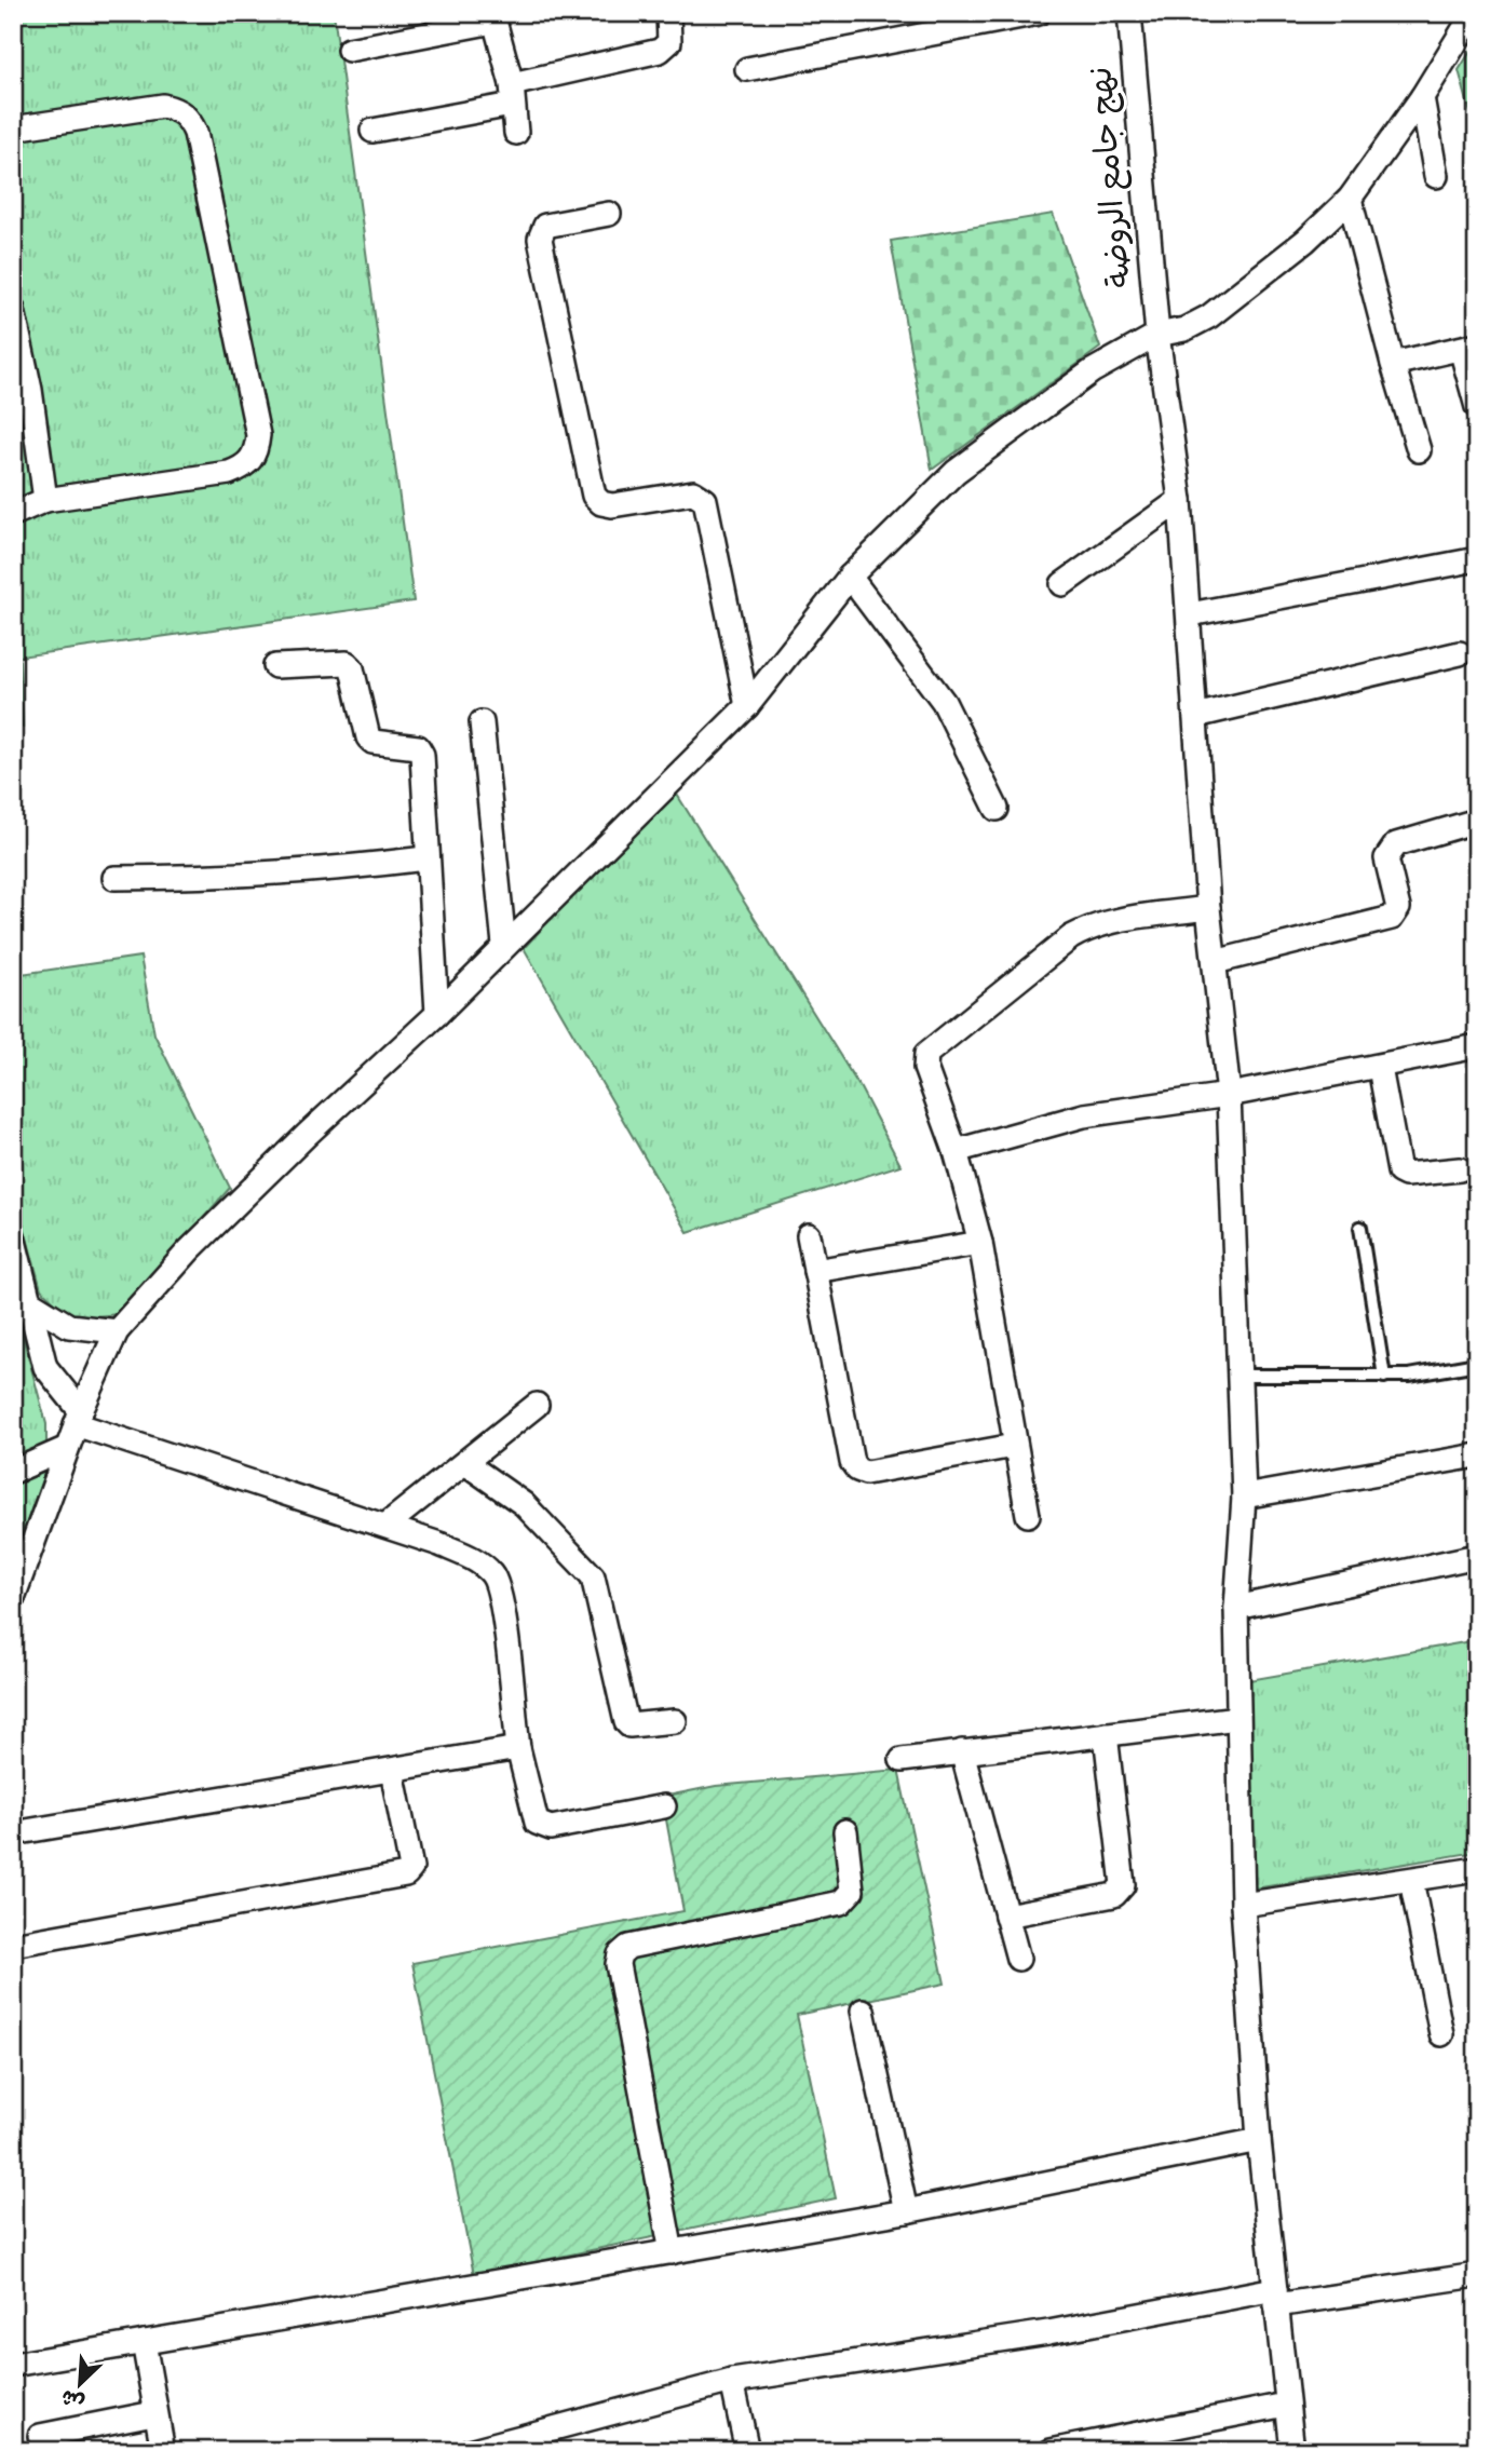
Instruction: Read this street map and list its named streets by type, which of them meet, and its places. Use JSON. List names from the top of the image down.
{
  "streets": {
    "street": ["نهج جامع الروضة"]
  },
  "north": "bottom left"
}
